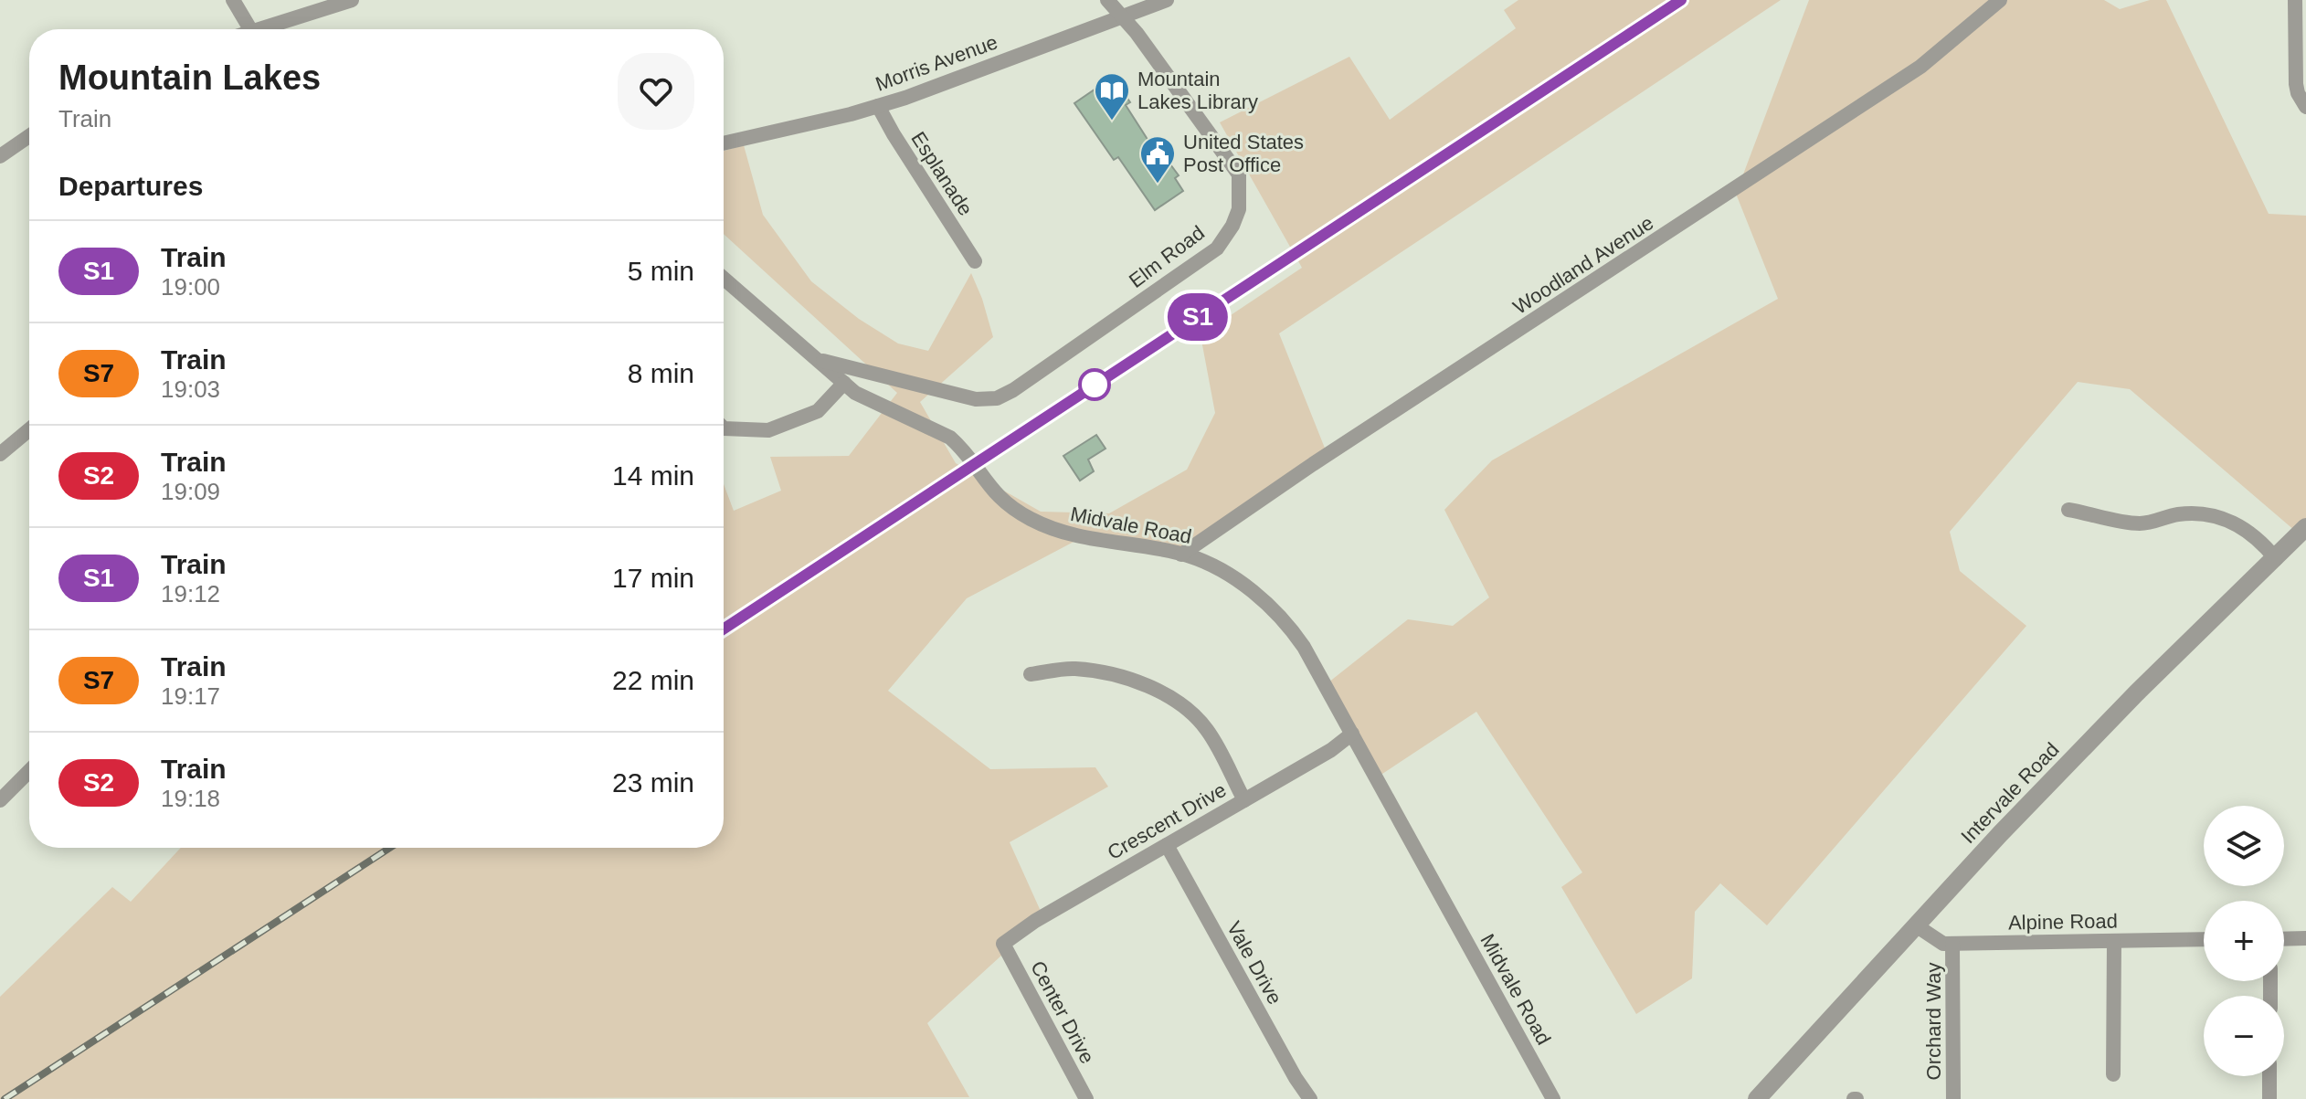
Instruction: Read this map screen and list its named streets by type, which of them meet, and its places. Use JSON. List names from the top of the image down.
{
  "streets": {
    "street": [
      "Morris Avenue",
      "Esplanade",
      "Elm Road",
      "Woodland Avenue",
      "Midvale Road",
      "Intervale Road",
      "Crescent Drive",
      "Alpine Road",
      "Vale Drive",
      "Center Drive",
      "Orchard Way"
    ]
  },
  "crossings": [
    ["Morris Avenue", "Esplanade"],
    ["Morris Avenue", "Elm Road"],
    ["Elm Road", "Midvale Road"],
    ["Woodland Avenue", "Midvale Road"],
    ["Midvale Road", "Crescent Drive"],
    ["Intervale Road", "Alpine Road"],
    ["Crescent Drive", "Vale Drive"],
    ["Crescent Drive", "Center Drive"],
    ["Alpine Road", "Orchard Way"]
  ],
  "places": {
    "library": ["Mountain Lakes Library"],
    "public building": ["United States Post Office"]
  },
  "page": {
    "on_map": "S1",
    "heading": [
      ["Mountain Lakes", "Train"],
      "Departures"
    ],
    "list": [
      {
        "mark": "S1",
        "name": "Train",
        "note": "19:00",
        "value": "5 min"
      },
      {
        "mark": "S7",
        "name": "Train",
        "note": "19:03",
        "value": "8 min"
      },
      {
        "mark": "S2",
        "name": "Train",
        "note": "19:09",
        "value": "14 min"
      },
      {
        "mark": "S1",
        "name": "Train",
        "note": "19:12",
        "value": "17 min"
      },
      {
        "mark": "S7",
        "name": "Train",
        "note": "19:17",
        "value": "22 min"
      },
      {
        "mark": "S2",
        "name": "Train",
        "note": "19:18",
        "value": "23 min"
      }
    ],
    "map_buttons": ["+", "−"]
  }
}
